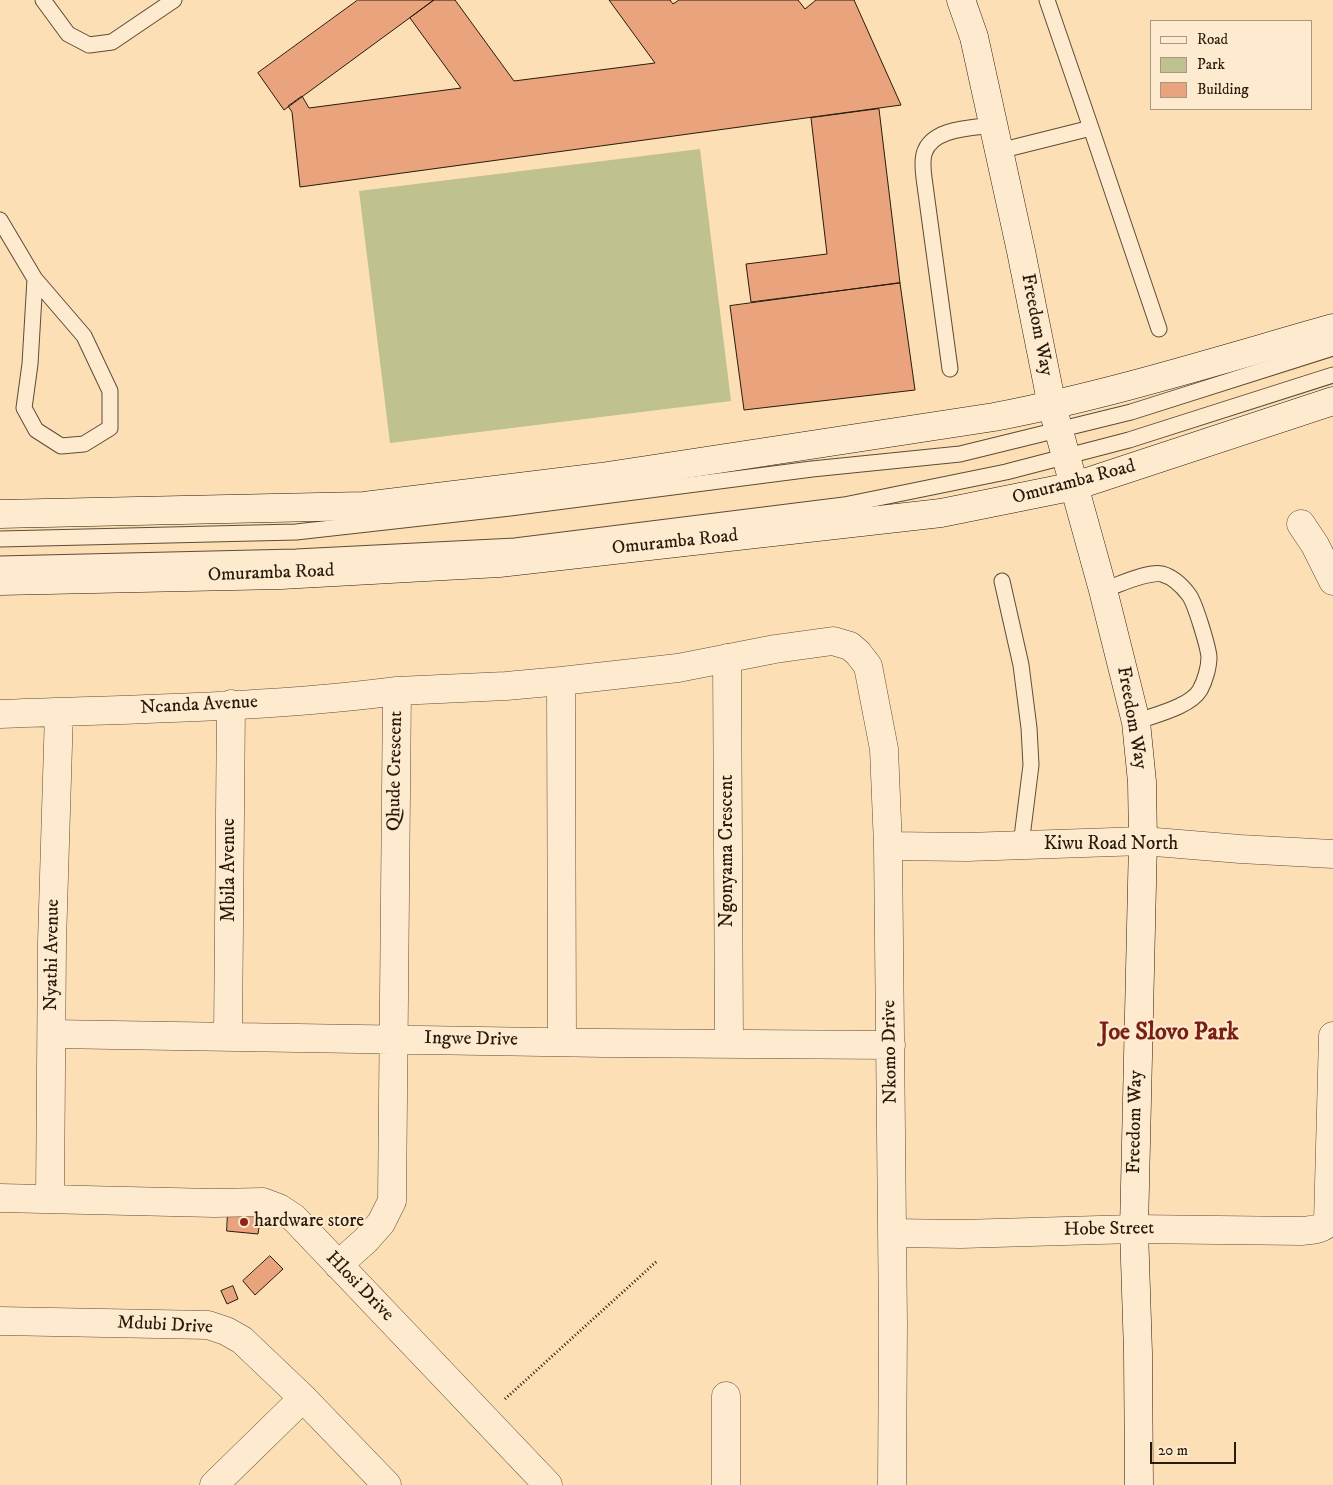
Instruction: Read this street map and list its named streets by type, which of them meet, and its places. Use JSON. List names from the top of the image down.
{
  "streets": {
    "street": [
      "Freedom Way",
      "Omuramba Road",
      "Ncanda Avenue",
      "Qhude Crescent",
      "Kiwu Road North",
      "Ngonyama Crescent",
      "Mbila Avenue",
      "Nyathi Avenue",
      "Ingwe Drive",
      "Nkomo Drive",
      "Hobe Street",
      "Hlosi Drive",
      "Mdubi Drive"
    ]
  },
  "crossings": [
    ["Freedom Way", "Omuramba Road"],
    ["Freedom Way", "Kiwu Road North"],
    ["Freedom Way", "Hobe Street"],
    ["Ncanda Avenue", "Qhude Crescent"],
    ["Ncanda Avenue", "Mbila Avenue"],
    ["Ncanda Avenue", "Nyathi Avenue"],
    ["Qhude Crescent", "Ingwe Drive"],
    ["Qhude Crescent", "Hlosi Drive"],
    ["Kiwu Road North", "Nkomo Drive"],
    ["Ngonyama Crescent", "Ingwe Drive"],
    ["Ngonyama Crescent", "Nkomo Drive"],
    ["Mbila Avenue", "Ingwe Drive"],
    ["Nyathi Avenue", "Ingwe Drive"],
    ["Nyathi Avenue", "Hlosi Drive"],
    ["Ingwe Drive", "Nkomo Drive"],
    ["Nkomo Drive", "Hobe Street"]
  ],
  "districts": ["Joe Slovo Park"],
  "places": ["hardware store"],
  "legend": ["Road", "Park", "Building"],
  "scale_bar": "20 m"
}
